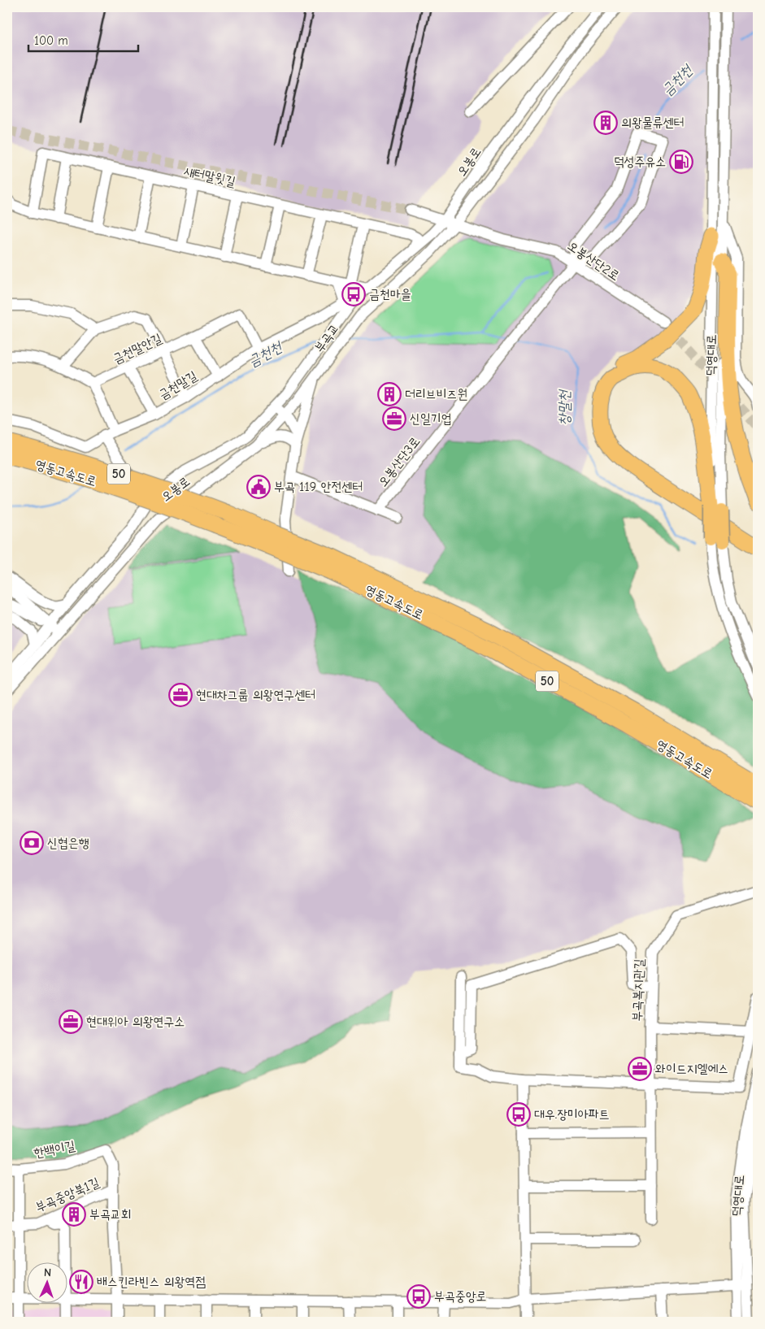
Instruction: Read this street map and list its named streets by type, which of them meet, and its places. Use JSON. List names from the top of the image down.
{
  "streets": {
    "highway": ["영동고속도로", "50"],
    "main road": ["덕영대로"],
    "street": [
      "오봉로",
      "새터말윗길",
      "오봉산단2로",
      "부곡교",
      "금천말안길",
      "금천말길",
      "오봉산단3로",
      "부곡복지관길",
      "한백이길",
      "부곡중앙북1길"
    ]
  },
  "crossings": [
    ["오봉로", "새터말윗길"],
    ["오봉로", "오봉산단2로"],
    ["오봉로", "부곡교"],
    ["오봉로", "금천말길"],
    ["오봉산단2로", "오봉산단3로"],
    ["금천말안길", "금천말길"],
    ["한백이길", "부곡중앙북1길"]
  ],
  "water": ["금천천", "창말천"],
  "places": {
    "building": ["의왕물류센터", "더리브비즈원", "부곡교회"],
    "fuel station": ["덕성주유소"],
    "bus stop": ["금천마을", "대우.장미아파트", "부곡중앙로"],
    "office": [
      "신일기업",
      "현대차그룹 의왕연구센터",
      "현대위아 의왕연구소",
      "와이드지엘에스"
    ],
    "public building": ["부곡 119 안전센터"],
    "bank": ["신협은행"],
    "restaurant": ["배스킨라빈스 의왕역점"]
  },
  "scale_bar": "100 m",
  "north": "top"
}
